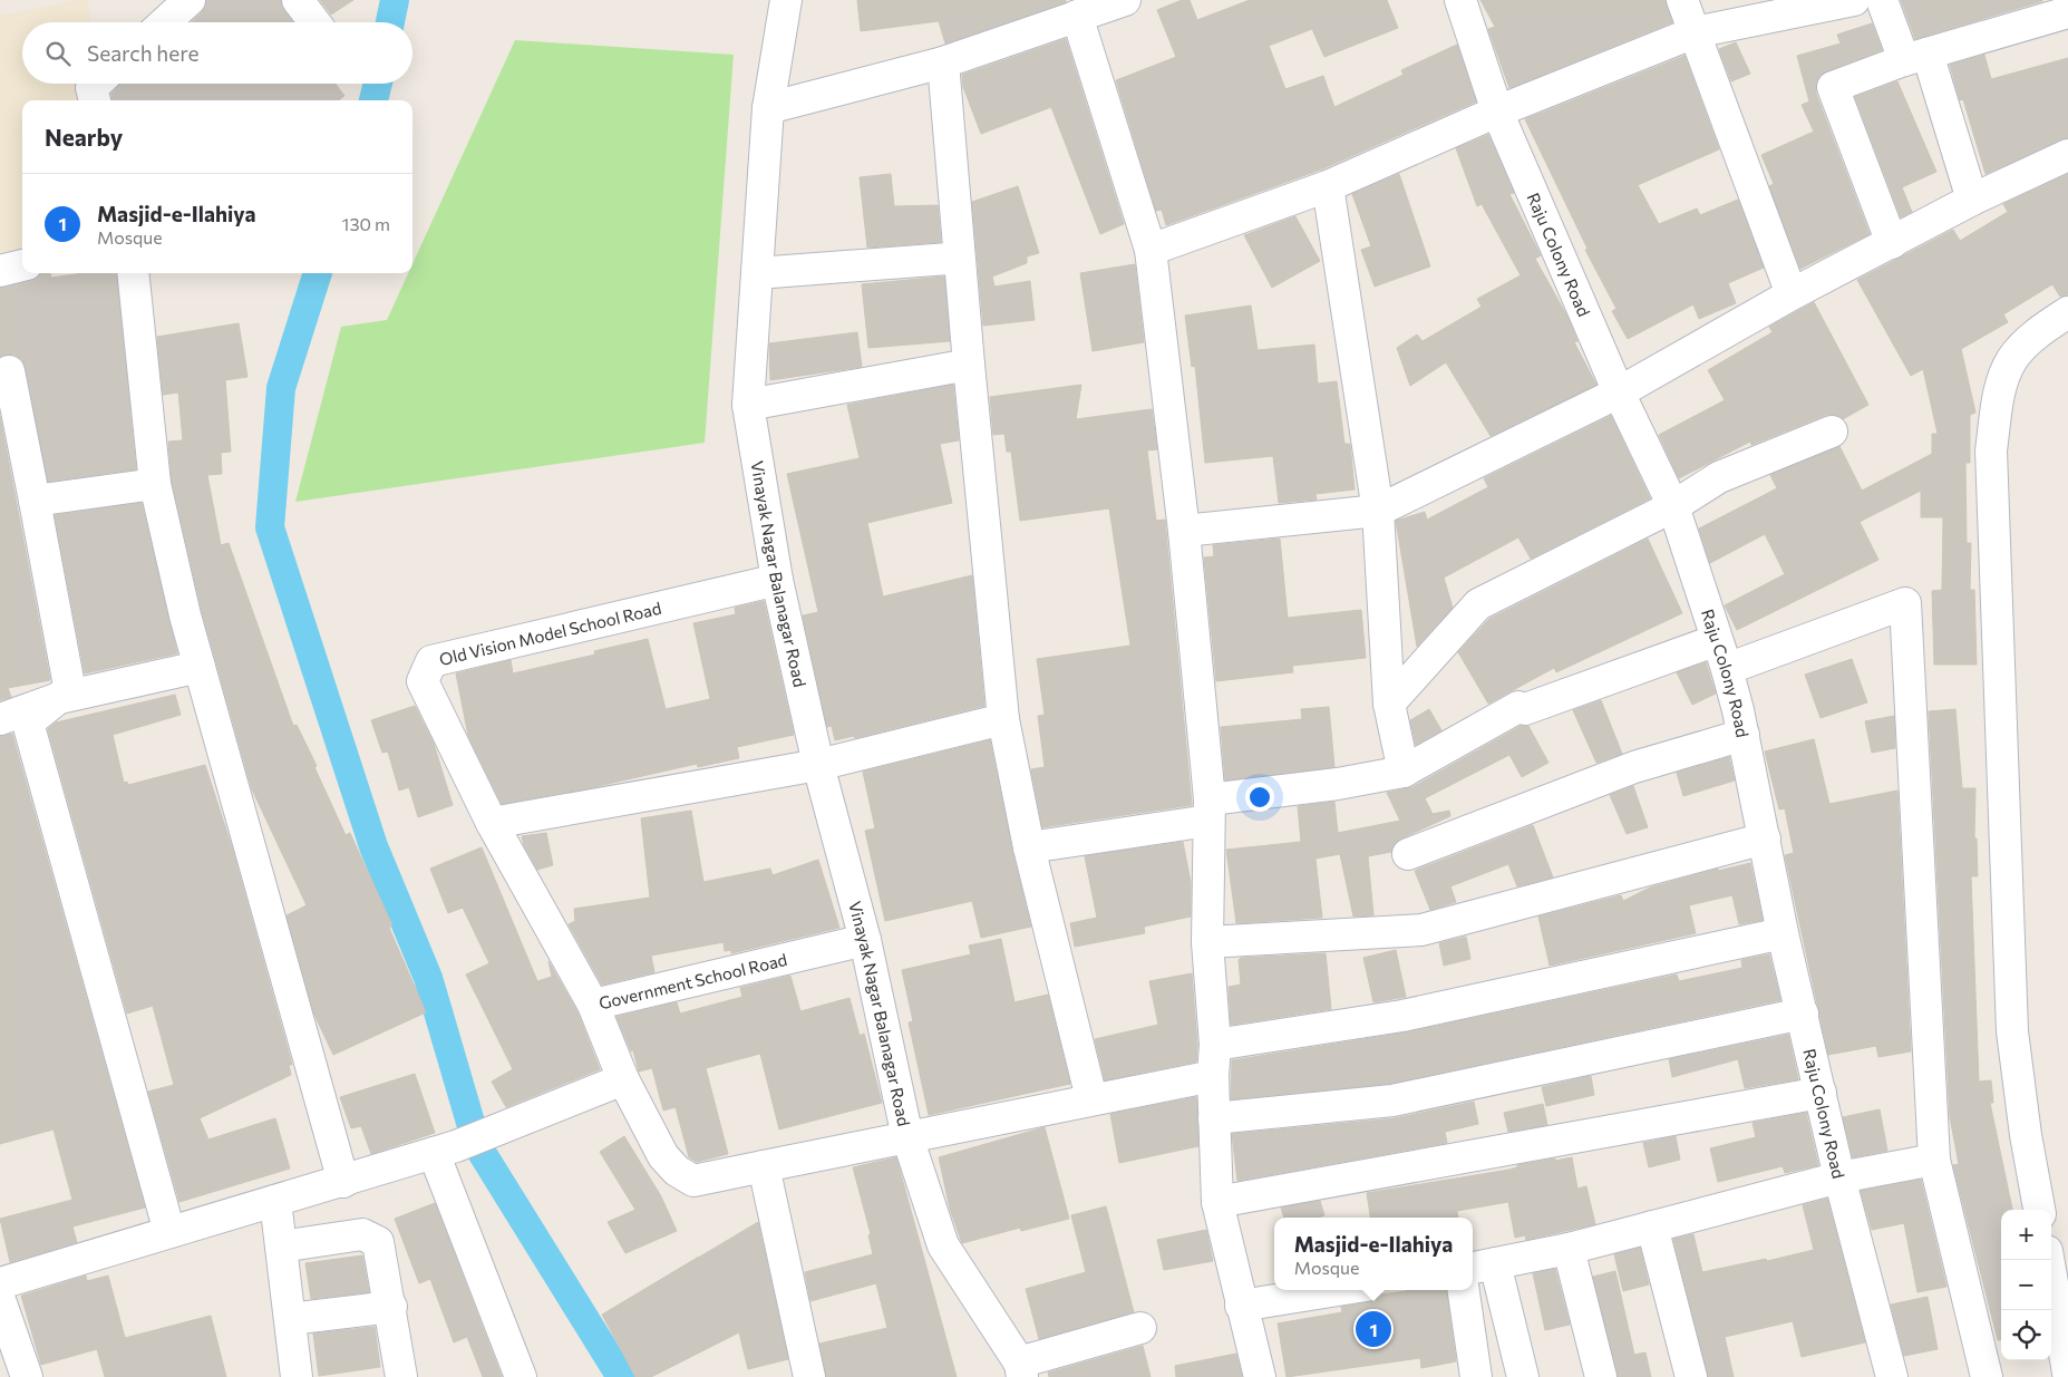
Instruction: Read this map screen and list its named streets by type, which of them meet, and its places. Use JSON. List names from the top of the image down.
{
  "streets": {
    "street": [
      "Raju Colony Road",
      "Vinayak Nagar Balanagar Road",
      "Old Vision Model School Road",
      "Government School Road"
    ]
  },
  "crossings": [
    ["Vinayak Nagar Balanagar Road", "Old Vision Model School Road"],
    ["Vinayak Nagar Balanagar Road", "Government School Road"],
    ["Old Vision Model School Road", "Government School Road"]
  ],
  "page": {
    "search": "Search here",
    "heading": "Nearby",
    "list": [
      {
        "mark": "1",
        "name": "Masjid-e-Ilahiya",
        "note": "Mosque",
        "value": "130 m"
      }
    ],
    "map_buttons": ["+", "−"],
    "popup": ["Masjid-e-Ilahiya", "Mosque"],
    "pins": "1"
  }
}
